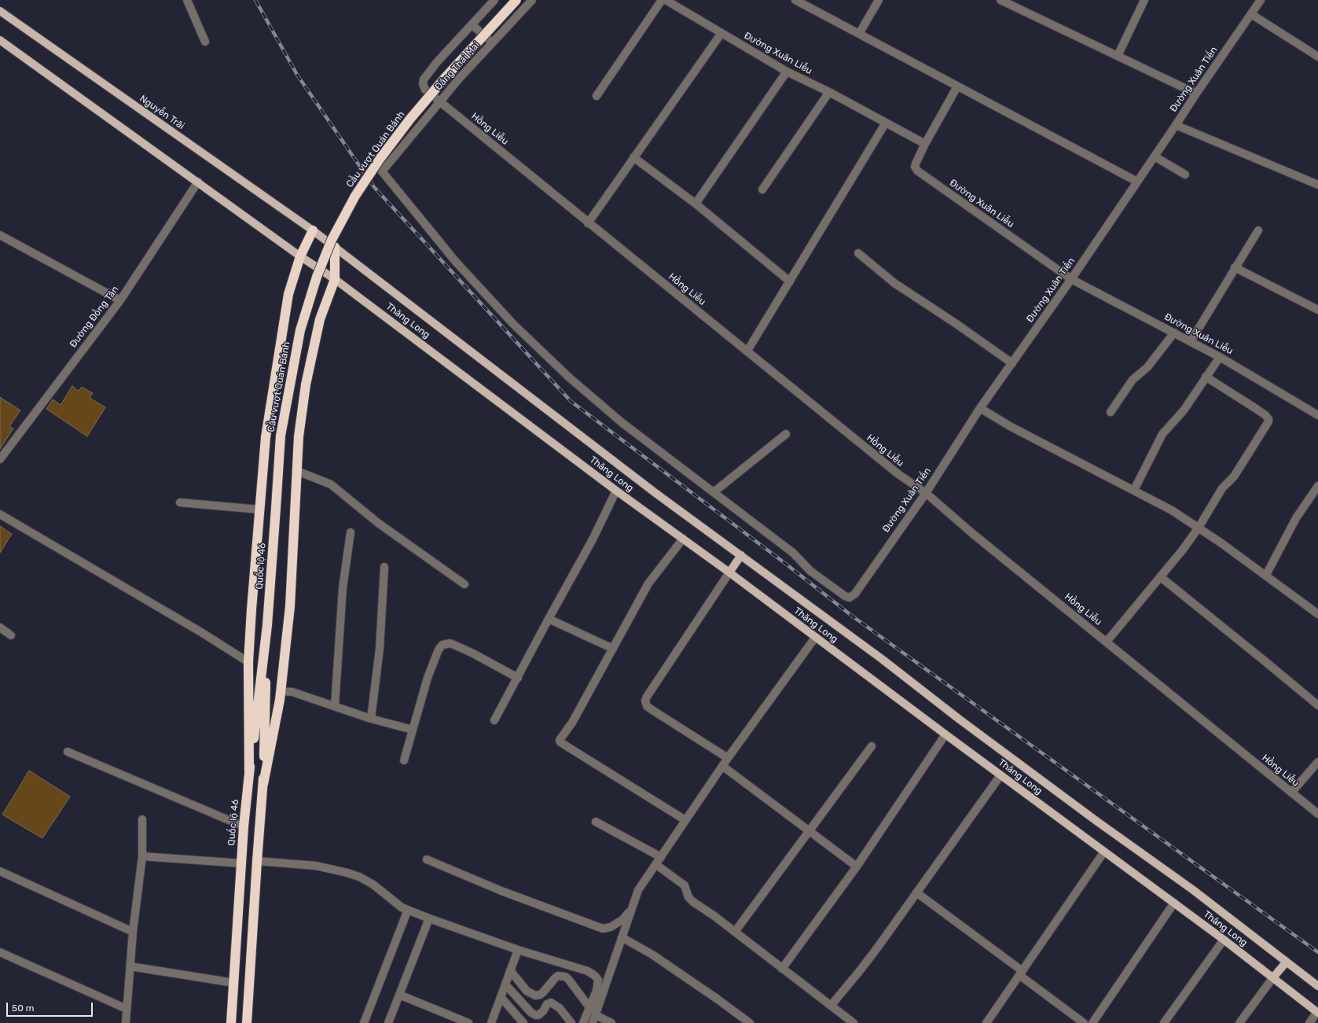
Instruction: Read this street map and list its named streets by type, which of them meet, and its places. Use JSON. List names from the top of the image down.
{
  "streets": {
    "highway": ["Cầu vượt Quán Bánh", "Quốc lộ 46"],
    "main road": ["Nguyễn Trãi", "Thăng Long"],
    "street": [
      "Đường Xuân Liễu",
      "Đặng Thai Mai",
      "Đường Xuân Tiến",
      "Hồng Liễu",
      "Đường Đồng Tân"
    ]
  },
  "crossings": [
    ["Đường Xuân Liễu", "Đường Xuân Tiến"],
    ["Đặng Thai Mai", "Hồng Liễu"],
    ["Đường Xuân Tiến", "Hồng Liễu"],
    ["Nguyễn Trãi", "Thăng Long"],
    ["Cầu vượt Quán Bánh", "Quốc lộ 46"]
  ],
  "scale_bar": "50 m"
}
